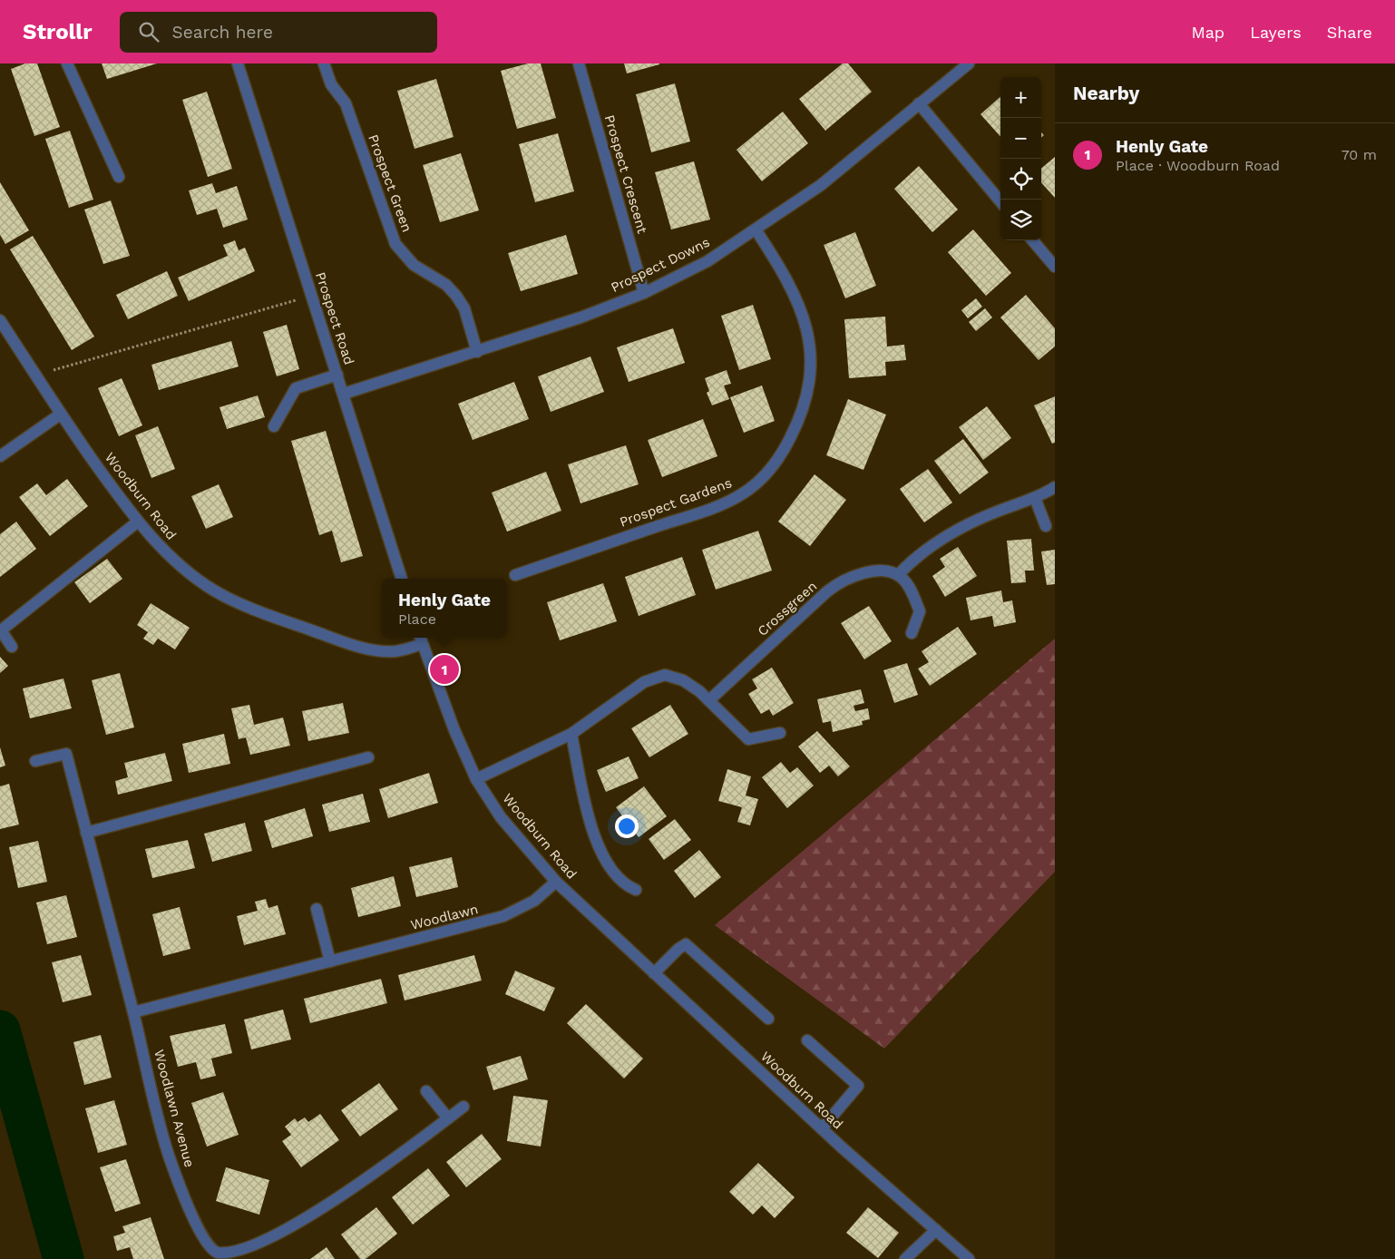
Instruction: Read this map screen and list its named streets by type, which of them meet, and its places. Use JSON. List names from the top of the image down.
{
  "streets": {
    "street": [
      "Prospect Crescent",
      "Prospect Green",
      "Prospect Downs",
      "Prospect Road",
      "Woodburn Road",
      "Prospect Gardens",
      "Crossgreen",
      "Woodlawn",
      "Woodlawn Avenue"
    ]
  },
  "crossings": [
    ["Prospect Crescent", "Prospect Downs"],
    ["Prospect Green", "Prospect Downs"],
    ["Prospect Downs", "Prospect Road"],
    ["Prospect Downs", "Prospect Gardens"],
    ["Woodburn Road", "Woodlawn"],
    ["Woodlawn", "Woodlawn Avenue"]
  ],
  "page": {
    "header": "Strollr",
    "search": "Search here",
    "nav": ["Map", "Layers", "Share"],
    "heading": "Nearby",
    "map_buttons": ["+", "−"],
    "list": [
      {
        "mark": "1",
        "name": "Henly Gate",
        "note": "Place · Woodburn Road",
        "value": "70 m"
      }
    ],
    "popup": ["Henly Gate", "Place"],
    "pins": "1"
  }
}
